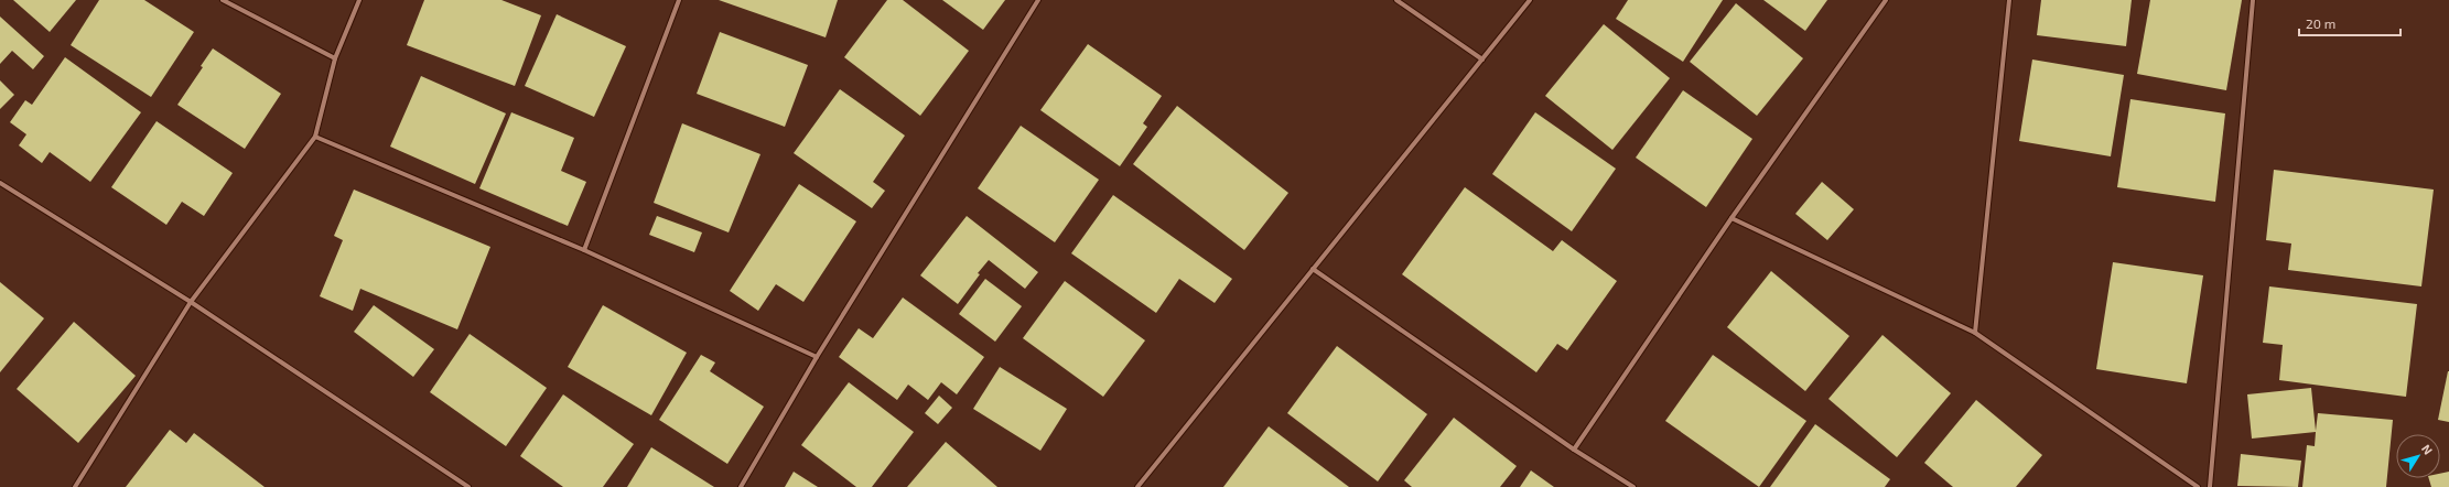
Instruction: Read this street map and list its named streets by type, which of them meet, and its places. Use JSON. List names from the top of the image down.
{
  "scale_bar": "20 m",
  "north": "top right"
}
